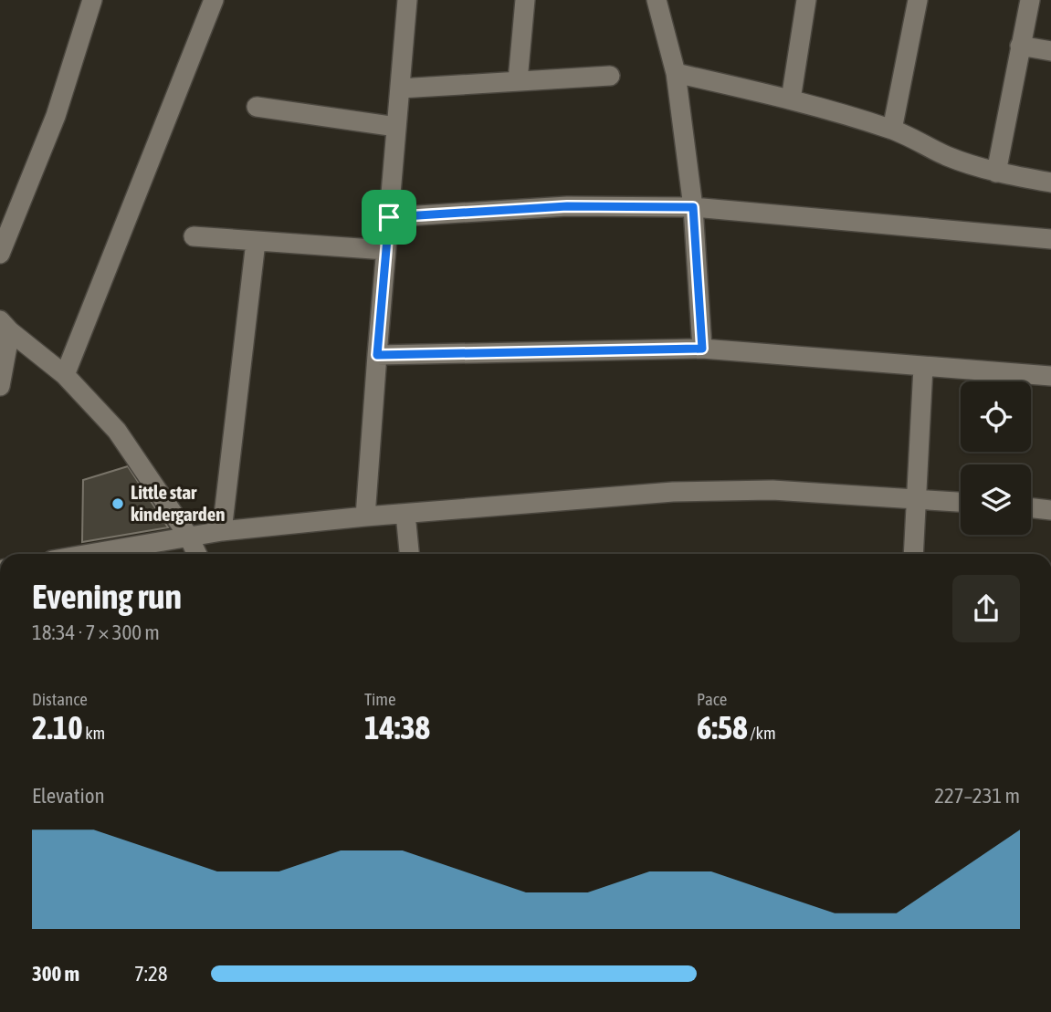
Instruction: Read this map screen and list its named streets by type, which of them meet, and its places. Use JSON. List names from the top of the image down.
{
  "places": ["Little star kindergarden"],
  "page": {
    "heading": ["Evening run", "18:34 · 7 × 300 m"],
    "stats": [
      ["Distance", "2.10 km"],
      ["Time", "14:38"],
      ["Pace", "6:58 /km"]
    ],
    "chart": ["Elevation", "227–231 m"],
    "list": [
      {
        "name": "300 m",
        "note": "7:28"
      }
    ]
  }
}
